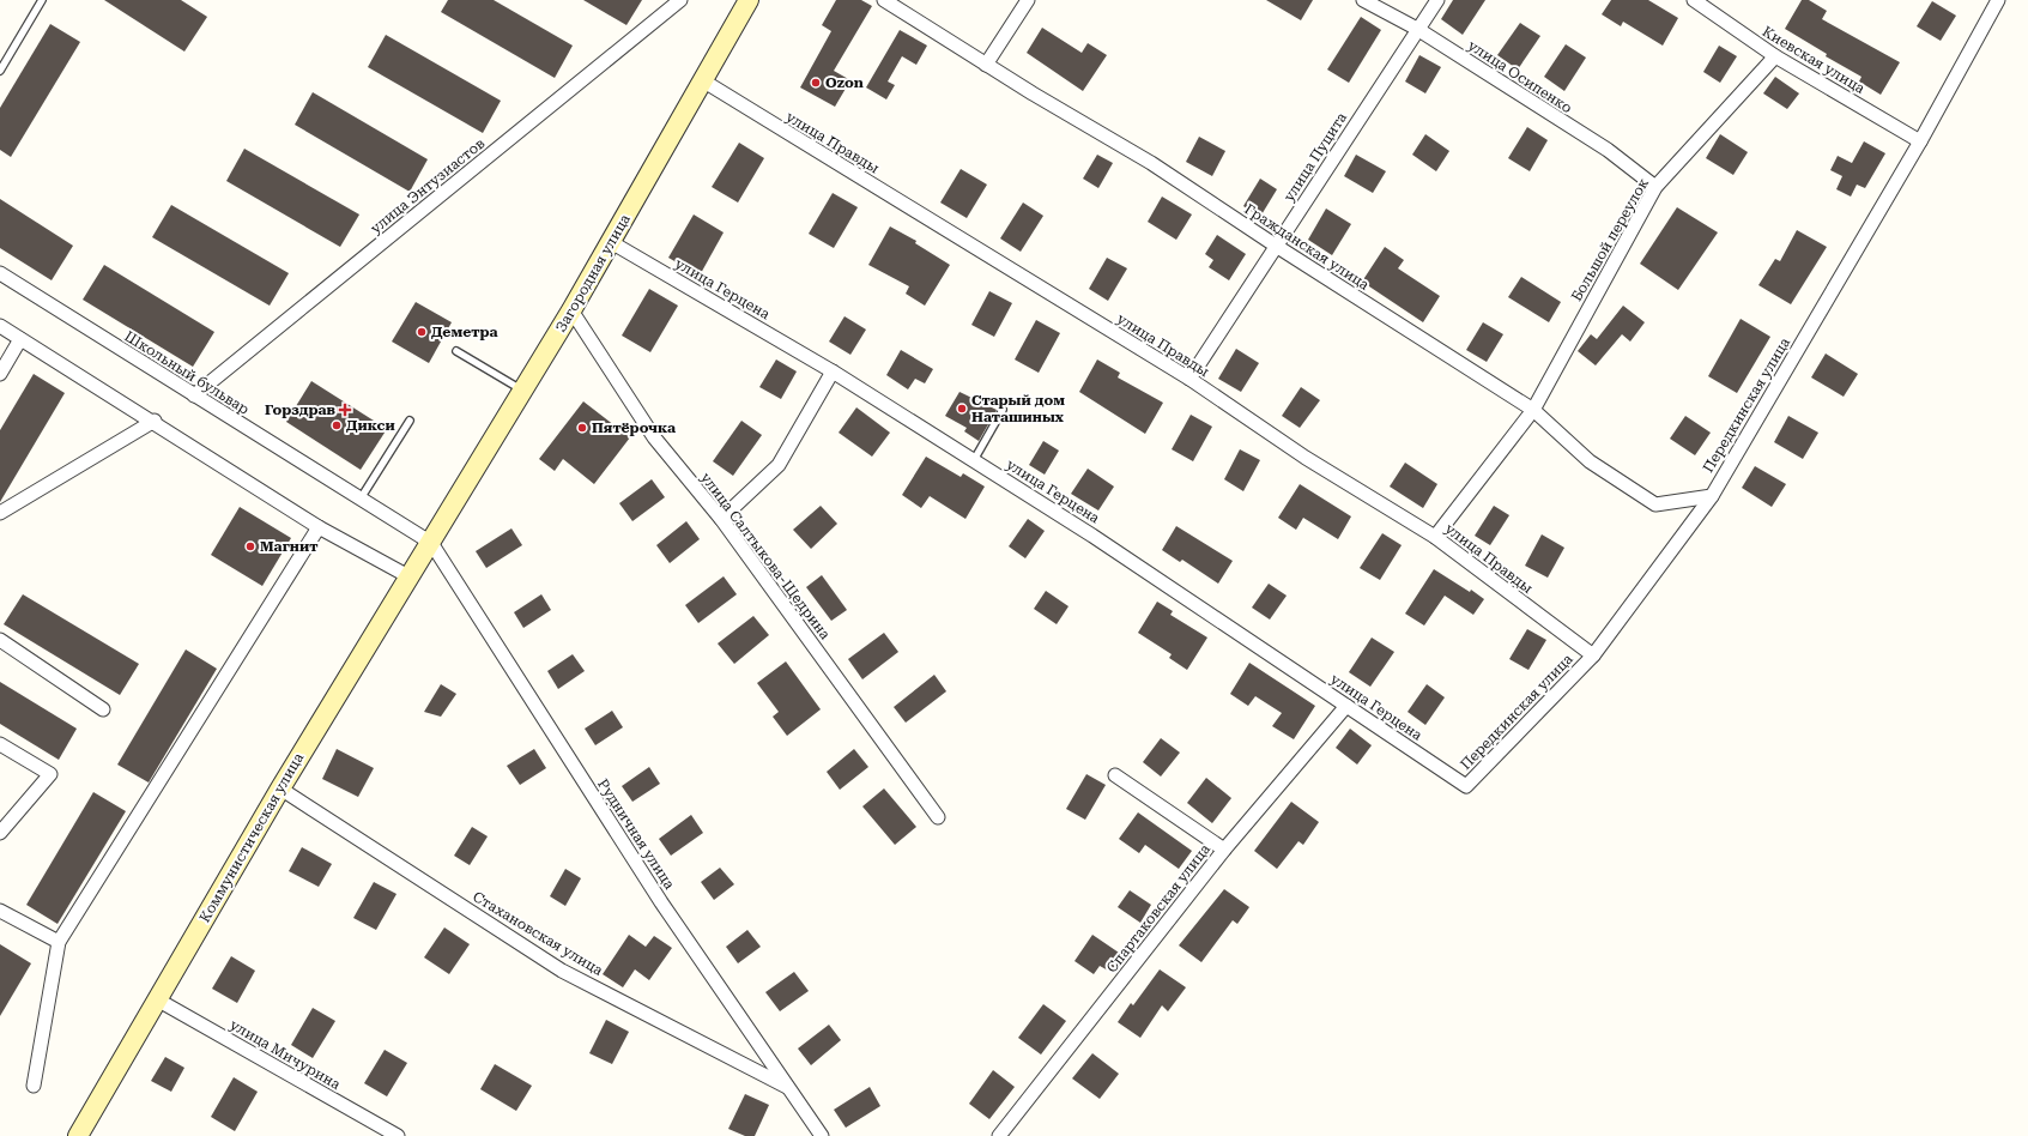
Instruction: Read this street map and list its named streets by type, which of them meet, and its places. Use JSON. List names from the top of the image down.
{
  "streets": {
    "street": [
      "Киевская улица",
      "улица Осипенко",
      "улица Правды",
      "улица Пуцита",
      "улица Энтузиастов",
      "Большой переулок",
      "Гражданская улица",
      "Загородная улица",
      "улица Герцена",
      "Школьный бульвар",
      "Передкинская улица",
      "улица Салтыкова-Щедрина",
      "Рудничная улица",
      "Коммунистическая улица",
      "Спартаковская улица",
      "Стахановская улица",
      "улица Мичурина"
    ]
  },
  "crossings": [
    ["Киевская улица", "Большой переулок"],
    ["Киевская улица", "Передкинская улица"],
    ["улица Осипенко", "улица Пуцита"],
    ["улица Осипенко", "Большой переулок"],
    ["улица Правды", "улица Пуцита"],
    ["улица Правды", "Большой переулок"],
    ["улица Правды", "Загородная улица"],
    ["улица Правды", "Передкинская улица"],
    ["улица Пуцита", "Гражданская улица"],
    ["улица Энтузиастов", "Школьный бульвар"],
    ["Большой переулок", "Гражданская улица"],
    ["Гражданская улица", "Передкинская улица"],
    ["Загородная улица", "улица Герцена"],
    ["Загородная улица", "Школьный бульвар"],
    ["Загородная улица", "улица Салтыкова-Щедрина"],
    ["Загородная улица", "Рудничная улица"],
    ["Загородная улица", "Коммунистическая улица"],
    ["улица Герцена", "Передкинская улица"],
    ["улица Герцена", "Спартаковская улица"],
    ["Школьный бульвар", "Рудничная улица"],
    ["Школьный бульвар", "Коммунистическая улица"],
    ["Рудничная улица", "Коммунистическая улица"],
    ["Рудничная улица", "Стахановская улица"],
    ["Коммунистическая улица", "Стахановская улица"],
    ["Коммунистическая улица", "улица Мичурина"]
  ],
  "places": {
    "other": [
      "Ozon",
      "Деметра",
      "Старый дом Наташиных",
      "Дикси",
      "Пятёрочка",
      "Магнит"
    ],
    "health": ["Горздрав"]
  }
}
